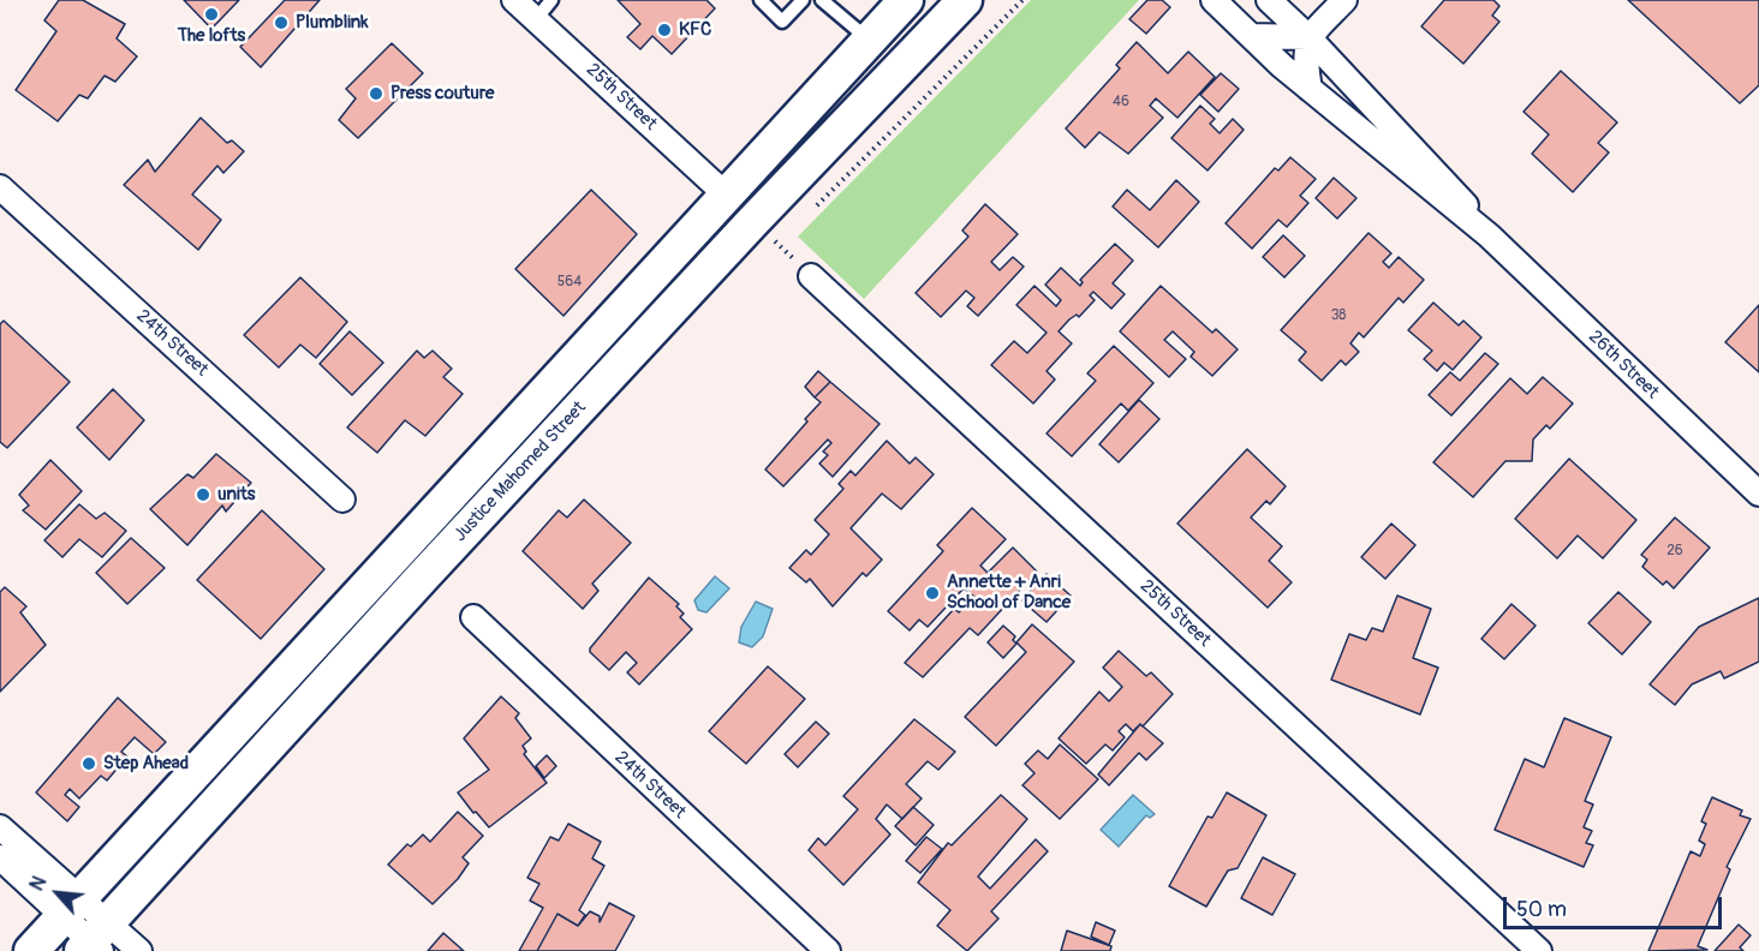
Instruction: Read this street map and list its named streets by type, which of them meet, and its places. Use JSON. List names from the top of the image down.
{
  "streets": {
    "main road": ["Justice Mahomed Street"],
    "street": ["25th Street", "24th Street", "26th Street"]
  },
  "crossings": [
    ["25th Street", "Justice Mahomed Street"]
  ],
  "places": [
    "The lofts",
    "Plumblink",
    "KFC",
    "Press couture",
    "units",
    "Annette + Anri School of Dance",
    "Step Ahead"
  ],
  "house_numbers": [
    "46",
    "564",
    "38",
    "26"
  ],
  "scale_bar": "50 m",
  "north": "top left"
}
